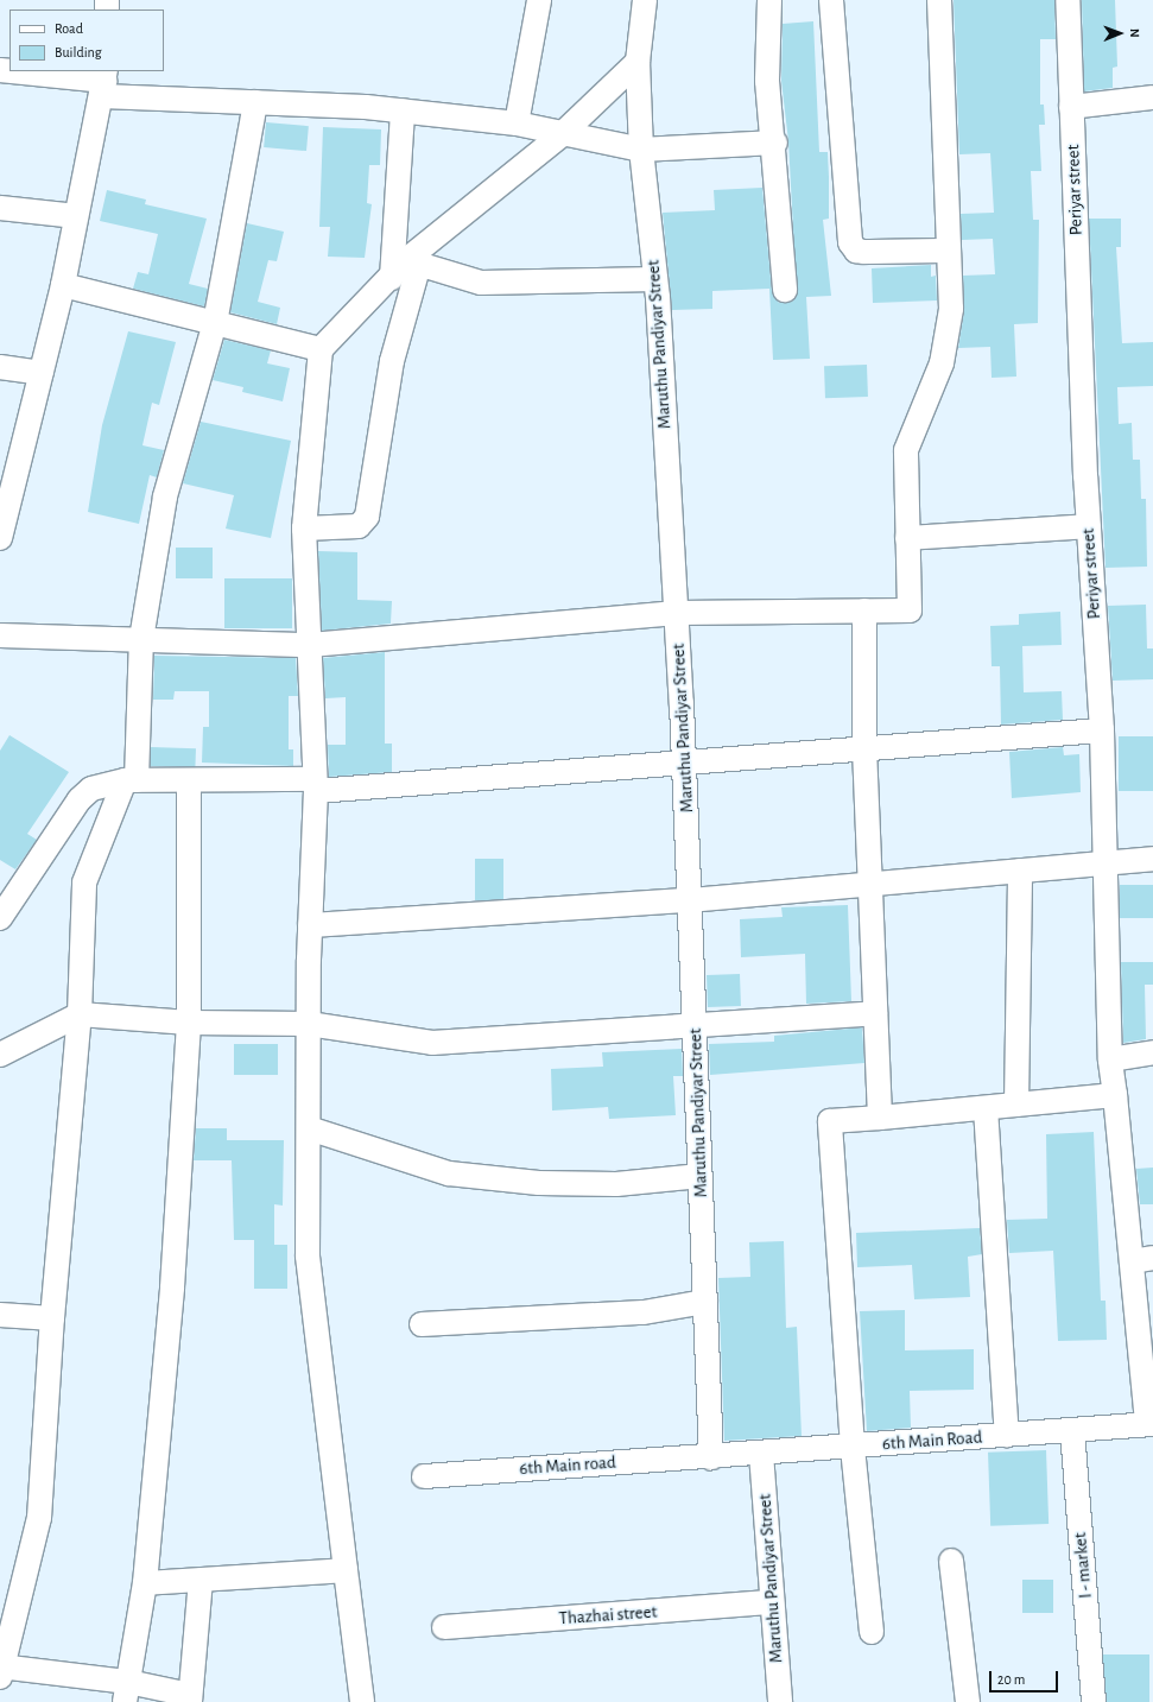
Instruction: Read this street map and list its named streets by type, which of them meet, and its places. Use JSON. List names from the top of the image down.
{
  "streets": {
    "street": [
      "Periyar street",
      "Maruthu Pandiyar Street",
      "6th Main Road",
      "6th Main road",
      "I - market",
      "Thazhai street"
    ]
  },
  "crossings": [
    ["Periyar street", "6th Main Road"],
    ["Maruthu Pandiyar Street", "6th Main Road"],
    ["Maruthu Pandiyar Street", "6th Main road"],
    ["Maruthu Pandiyar Street", "Thazhai street"],
    ["6th Main Road", "6th Main road"],
    ["6th Main Road", "I - market"]
  ],
  "legend": ["Road", "Building"],
  "scale_bar": "20 m",
  "north": "right"
}
